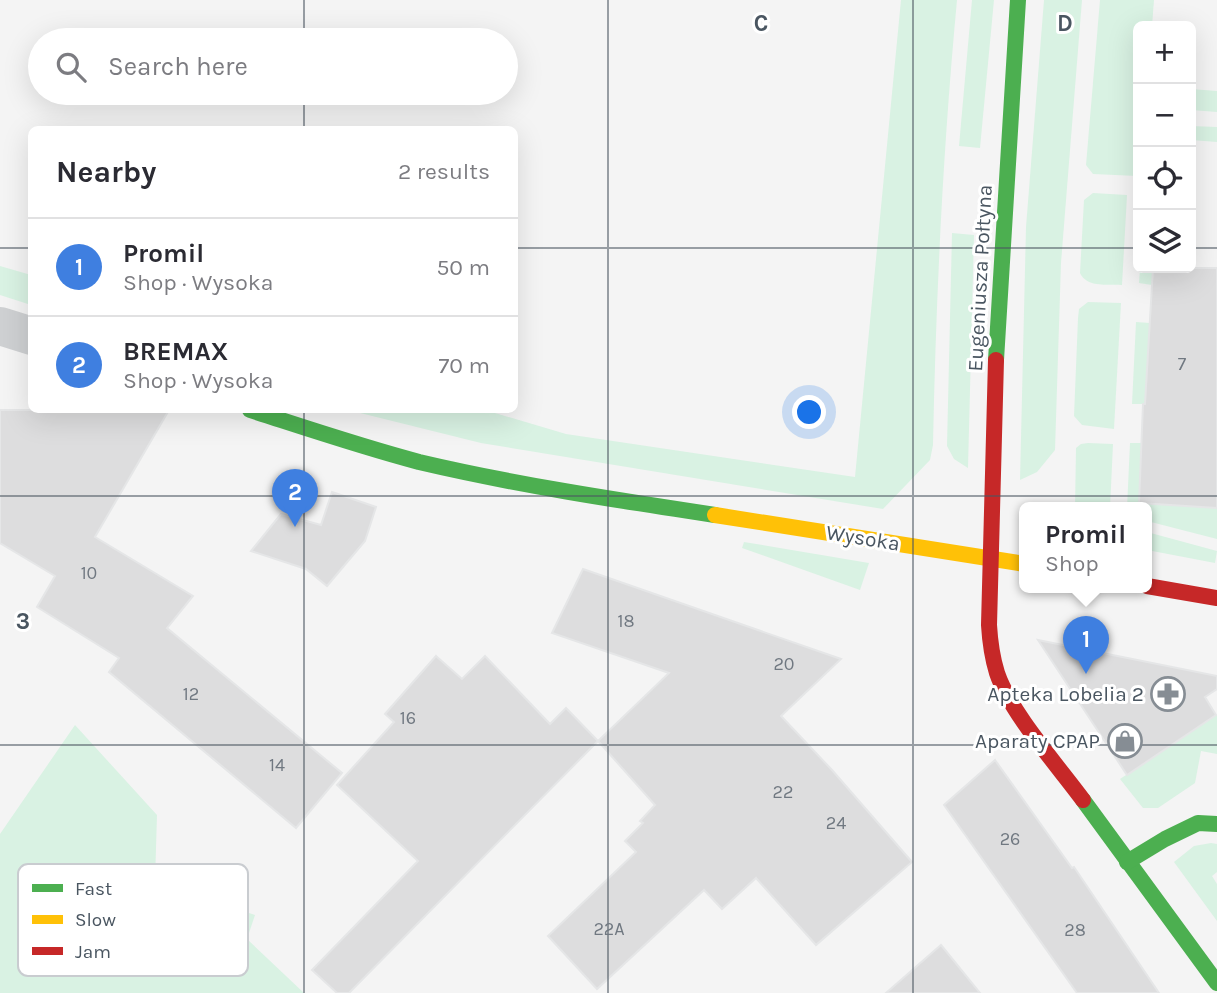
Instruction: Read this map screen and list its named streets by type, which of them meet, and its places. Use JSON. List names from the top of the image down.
{
  "streets": {
    "street": ["Eugeniusza Połtyna", "Wysoka"]
  },
  "crossings": [
    ["Eugeniusza Połtyna", "Wysoka"]
  ],
  "places": {
    "pharmacy": ["Apteka Lobelia 2"],
    "shop": ["Aparaty CPAP"]
  },
  "house_numbers": [
    "7",
    "10",
    "18",
    "20",
    "12",
    "16",
    "14",
    "22",
    "24",
    "26",
    "22A",
    "28"
  ],
  "legend": ["Fast", "Slow", "Jam"],
  "page": {
    "map_buttons": ["+", "−"],
    "search": "Search here",
    "heading": ["Nearby", "2 results"],
    "list": [
      {
        "mark": "1",
        "name": "Promil",
        "note": "Shop · Wysoka",
        "value": "50 m"
      },
      {
        "mark": "2",
        "name": "BREMAX",
        "note": "Shop · Wysoka",
        "value": "70 m"
      }
    ],
    "pins": ["2", "1"],
    "popup": ["Promil", "Shop"]
  },
  "grid": {
    "columns": ["C", "D"],
    "rows": ["3"]
  }
}
